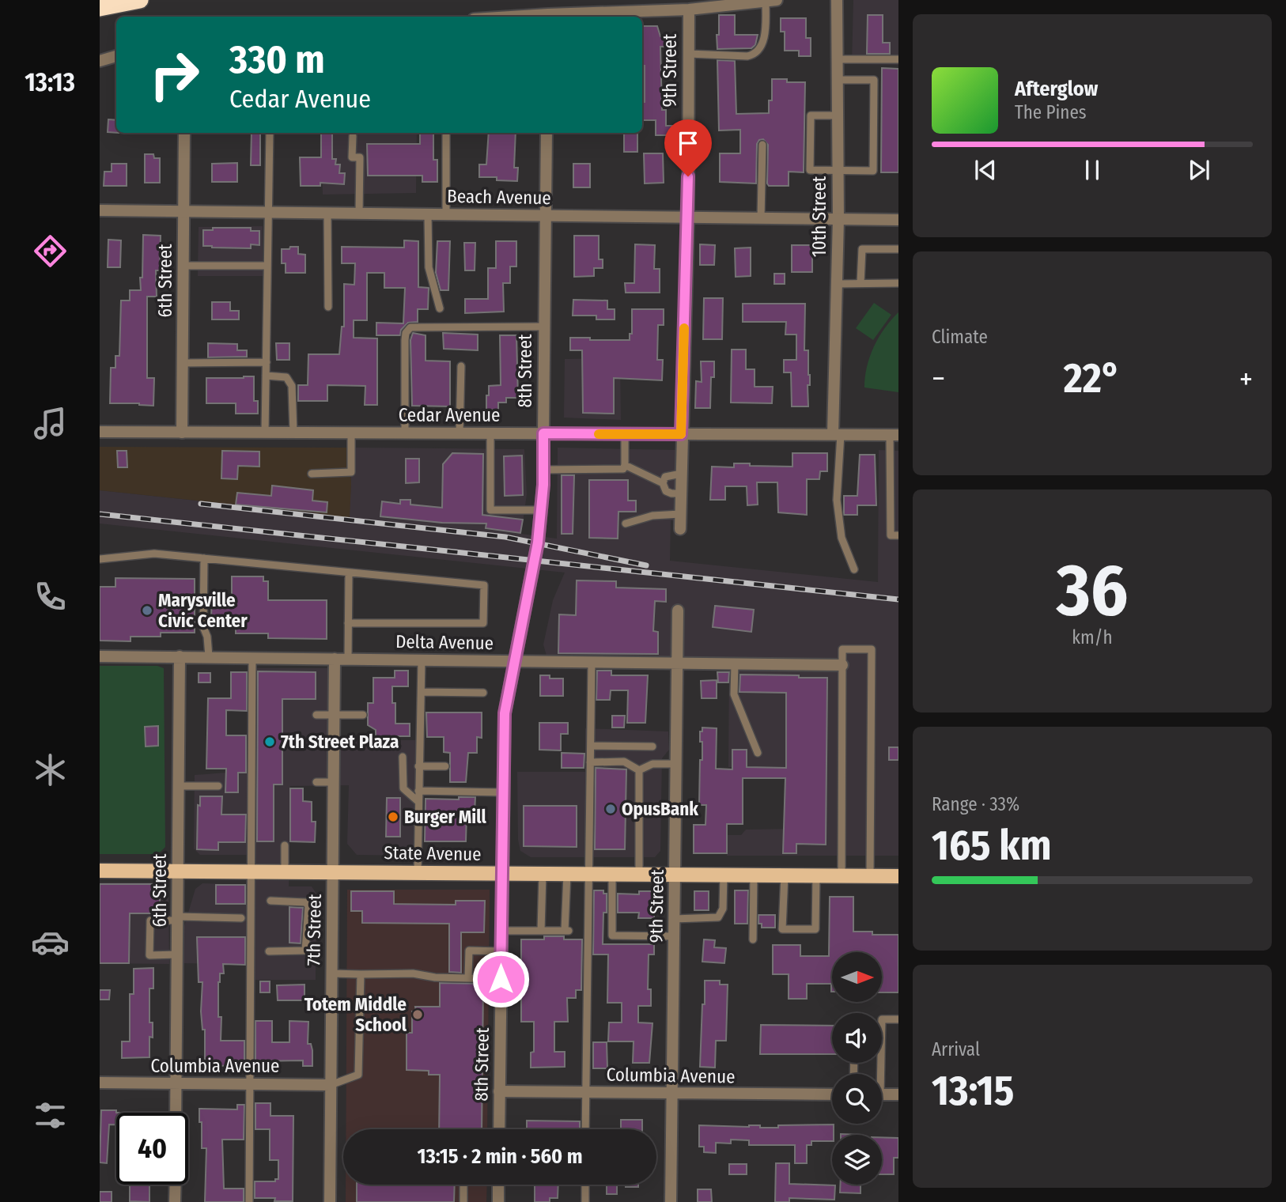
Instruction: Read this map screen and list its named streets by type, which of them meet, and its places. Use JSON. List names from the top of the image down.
{
  "streets": {
    "main road": ["State Avenue"],
    "street": [
      "9th Street",
      "Beach Avenue",
      "10th Street",
      "6th Street",
      "8th Street",
      "Cedar Avenue",
      "Delta Avenue",
      "7th Street",
      "Columbia Avenue"
    ]
  },
  "crossings": [
    ["9th Street", "Beach Avenue"],
    ["9th Street", "Cedar Avenue"],
    ["9th Street", "Delta Avenue"],
    ["9th Street", "State Avenue"],
    ["9th Street", "Columbia Avenue"],
    ["Beach Avenue", "10th Street"],
    ["Beach Avenue", "6th Street"],
    ["Beach Avenue", "8th Street"],
    ["10th Street", "Cedar Avenue"],
    ["6th Street", "Cedar Avenue"],
    ["6th Street", "Delta Avenue"],
    ["6th Street", "State Avenue"],
    ["6th Street", "Columbia Avenue"],
    ["8th Street", "Cedar Avenue"],
    ["8th Street", "Delta Avenue"],
    ["8th Street", "State Avenue"],
    ["8th Street", "Columbia Avenue"],
    ["Delta Avenue", "7th Street"],
    ["State Avenue", "7th Street"],
    ["7th Street", "Columbia Avenue"]
  ],
  "places": [
    "Marysville Civic Center",
    "7th Street Plaza",
    "OpusBank",
    "Burger Mill",
    "Totem Middle School"
  ],
  "north": "right",
  "page": {
    "tabs": "13:13",
    "turn": ["330 m", "Cedar Avenue"],
    "song": ["Afterglow", "The Pines"],
    "tile": [
      "Climate",
      ["36", "km/h"],
      ["Range · 33%", "165 km"],
      ["Arrival", "13:15"]
    ],
    "heat": ["−", "22°", "+"],
    "limit": "40",
    "trip": "13:15 · 2 min · 560 m"
  }
}
